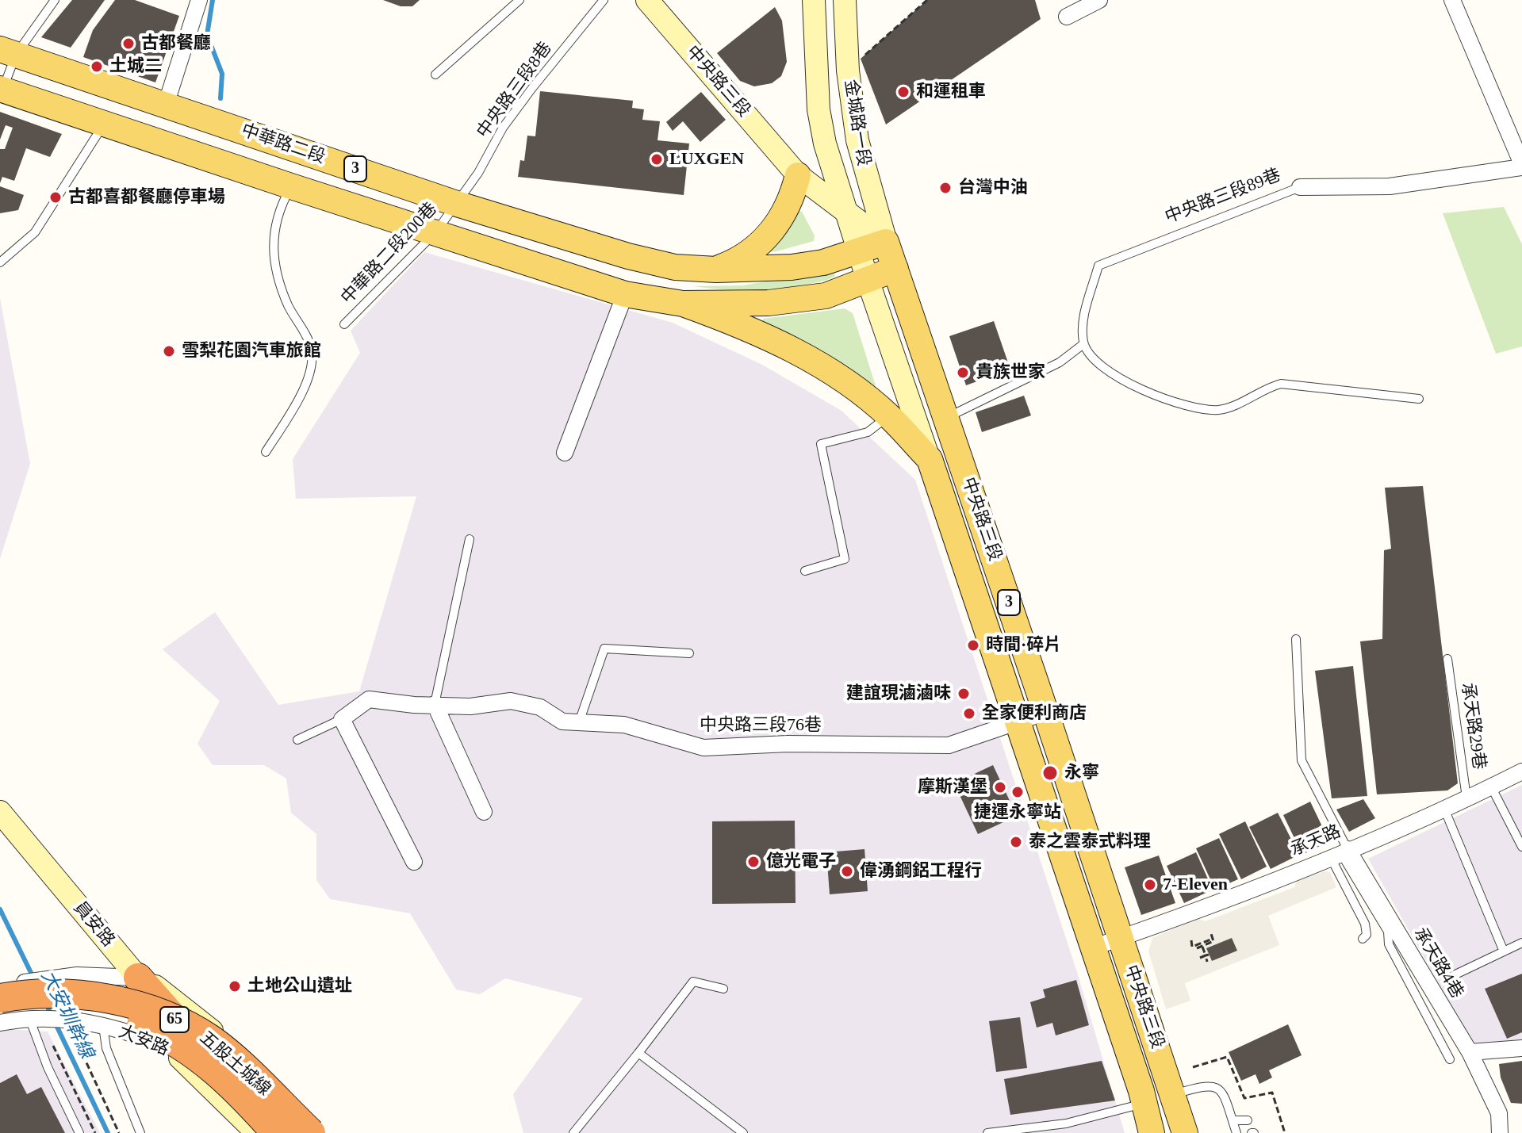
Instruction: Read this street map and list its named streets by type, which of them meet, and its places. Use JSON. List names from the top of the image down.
{
  "streets": {
    "highway": ["65", "五股土城線"],
    "main road": ["中央路三段", "中華路二段", "3"],
    "street": [
      "金城路一段",
      "中央路三段89巷",
      "中央路三段76巷",
      "承天路",
      "員安路",
      "承天路4巷",
      "大安路"
    ],
    "lane": ["中央路三段8巷", "中華路二段200巷", "承天路29巷"]
  },
  "crossings": [
    ["中央路三段", "金城路一段"],
    ["中央路三段", "3"],
    ["中央路三段", "中央路三段76巷"],
    ["中央路三段", "承天路"],
    ["中央路三段8巷", "中華路二段"],
    ["中央路三段8巷", "中華路二段200巷"],
    ["金城路一段", "3"],
    ["中華路二段", "3"],
    ["中華路二段", "中華路二段200巷"],
    ["3", "中華路二段200巷"],
    ["承天路29巷", "承天路"],
    ["承天路", "承天路4巷"],
    ["員安路", "大安路"],
    ["大安路", "五股土城線"]
  ],
  "water": ["大安圳幹線"],
  "places": [
    "古都餐廳",
    "土城二",
    "和運租車",
    "LUXGEN",
    "台灣中油",
    "古都喜都餐廳停車場",
    "雪梨花園汽車旅館",
    "貴族世家",
    "時間·碎片",
    "建誼現滷滷味",
    "全家便利商店",
    "永寧",
    "摩斯漢堡",
    "捷運永寧站",
    "泰之雲泰式料理",
    "億光電子",
    "偉湧鋼鋁工程行",
    "7-Eleven",
    "土地公山遺址"
  ]
}
